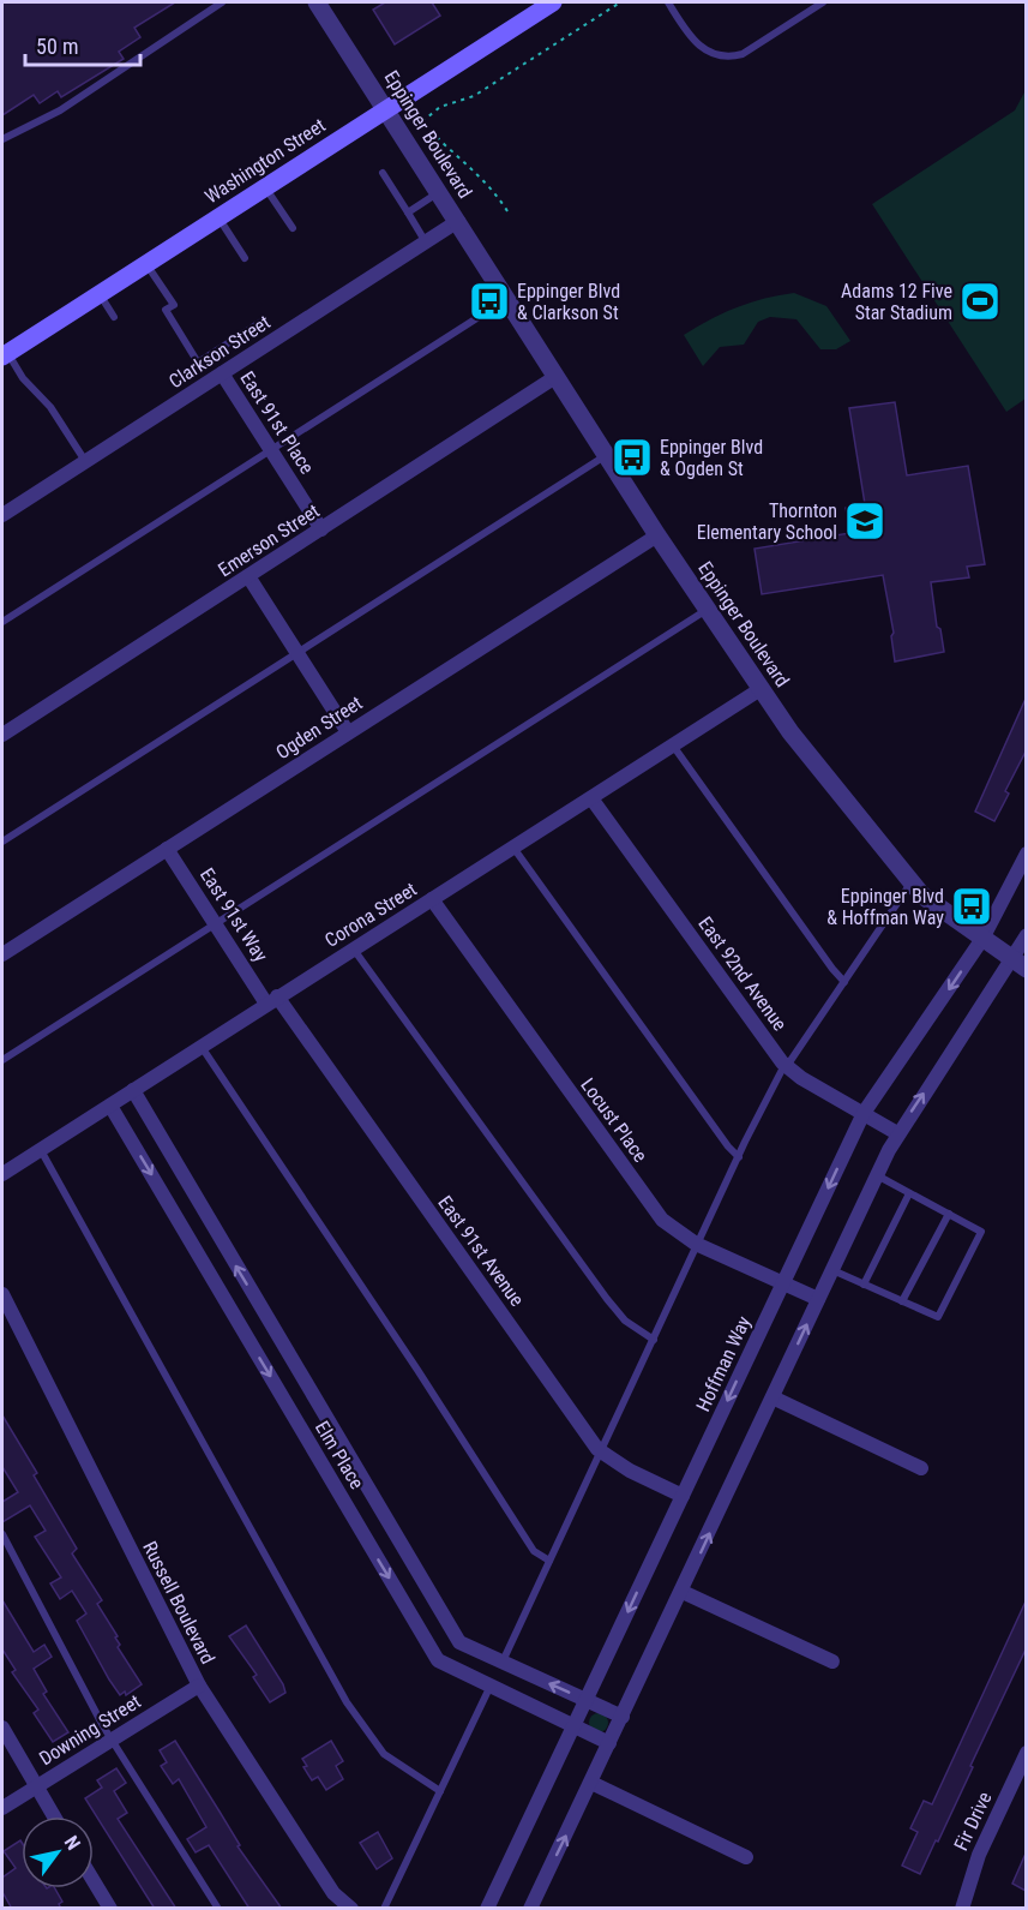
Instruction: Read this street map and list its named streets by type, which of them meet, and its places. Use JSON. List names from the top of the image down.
{
  "streets": {
    "main road": ["Washington Street"],
    "street": [
      "Eppinger Boulevard",
      "Clarkson Street",
      "East 91st Place",
      "Emerson Street",
      "Ogden Street",
      "East 91st Way",
      "Corona Street",
      "East 92nd Avenue",
      "Locust Place",
      "East 91st Avenue",
      "Hoffman Way",
      "Elm Place",
      "Russell Boulevard",
      "Downing Street",
      "Fir Drive"
    ]
  },
  "crossings": [
    ["Eppinger Boulevard", "Washington Street"],
    ["Eppinger Boulevard", "Clarkson Street"],
    ["Eppinger Boulevard", "Emerson Street"],
    ["Eppinger Boulevard", "Ogden Street"],
    ["Eppinger Boulevard", "Corona Street"],
    ["Eppinger Boulevard", "Hoffman Way"],
    ["Clarkson Street", "East 91st Place"],
    ["East 91st Place", "Emerson Street"],
    ["Ogden Street", "East 91st Way"],
    ["East 91st Way", "Corona Street"],
    ["East 91st Way", "East 91st Avenue"],
    ["Corona Street", "East 92nd Avenue"],
    ["Corona Street", "Locust Place"],
    ["Corona Street", "East 91st Avenue"],
    ["Corona Street", "Elm Place"],
    ["East 92nd Avenue", "Hoffman Way"],
    ["Locust Place", "Hoffman Way"],
    ["East 91st Avenue", "Hoffman Way"],
    ["Hoffman Way", "Elm Place"],
    ["Russell Boulevard", "Downing Street"]
  ],
  "places": {
    "bus stop": ["Eppinger Blvd & Clarkson St", "Eppinger Blvd & Ogden St", "Eppinger Blvd & Hoffman Way"],
    "sports": ["Adams 12 Five Star Stadium"],
    "school or university": ["Thornton Elementary School"]
  },
  "scale_bar": "50 m",
  "north": "top right"
}
